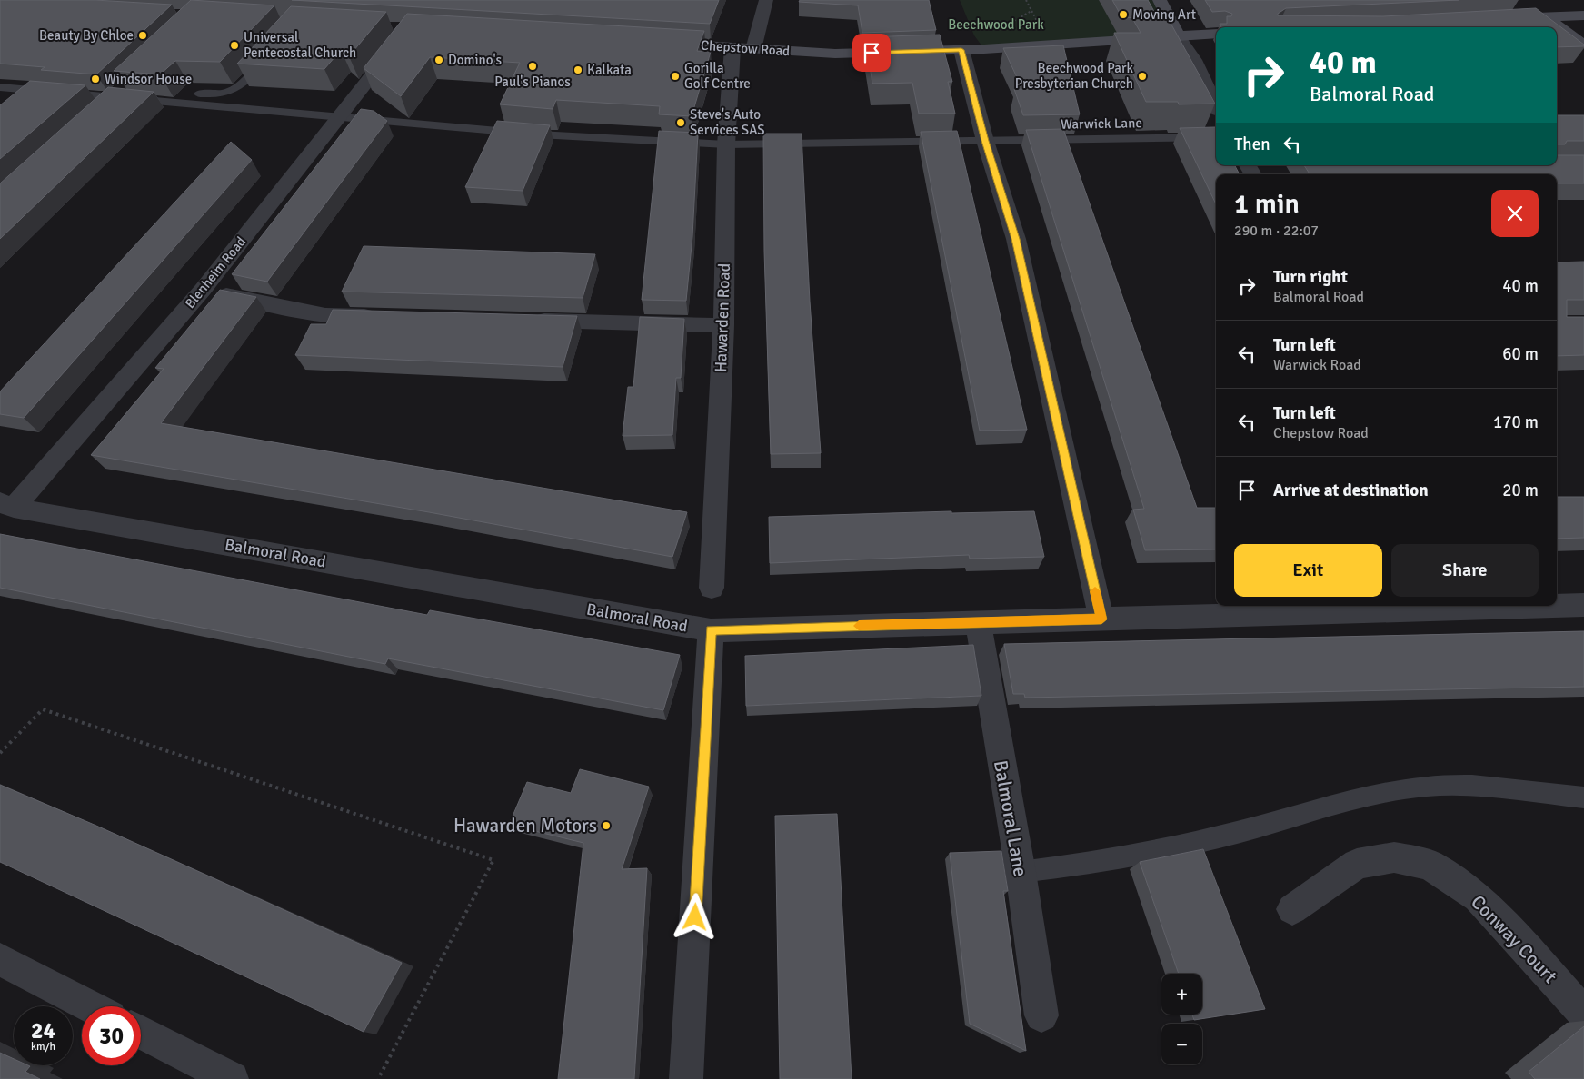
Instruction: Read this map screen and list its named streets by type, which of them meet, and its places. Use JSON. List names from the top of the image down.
{
  "streets": {
    "main road": ["Chepstow Road"],
    "street": [
      "Blenheim Road",
      "Hawarden Road",
      "Balmoral Road",
      "Balmoral Lane",
      "Conway Court"
    ],
    "lane": ["Warwick Lane"]
  },
  "crossings": [
    ["Chepstow Road", "Hawarden Road"],
    ["Warwick Lane", "Blenheim Road"],
    ["Warwick Lane", "Hawarden Road"],
    ["Blenheim Road", "Balmoral Road"],
    ["Balmoral Road", "Balmoral Lane"]
  ],
  "parks": ["Beechwood Park"],
  "places": [
    "Moving Art",
    "Beauty By Chloe",
    "Universal Pentecostal Church",
    "Domino's",
    "Paul's Pianos",
    "Kalkata",
    "Gorilla Golf Centre",
    "Beechwood Park Presbyterian Church",
    "Windsor House",
    "Steve's Auto Services SAS",
    "Hawarden Motors"
  ],
  "page": {
    "turn": ["40 m", "Balmoral Road"],
    "then": "Then",
    "heading": ["1 min", "290 m · 22:07"],
    "list": [
      {
        "name": "Turn right",
        "note": "Balmoral Road",
        "value": "40 m"
      },
      {
        "name": "Turn left",
        "note": "Warwick Road",
        "value": "60 m"
      },
      {
        "name": "Turn left",
        "note": "Chepstow Road",
        "value": "170 m"
      },
      {
        "name": "Arrive at destination",
        "value": "20 m"
      }
    ],
    "buttons": ["Exit", "Share"],
    "map_buttons": ["+", "−"],
    "speed": "24 km/h",
    "limit": "30"
  }
}
